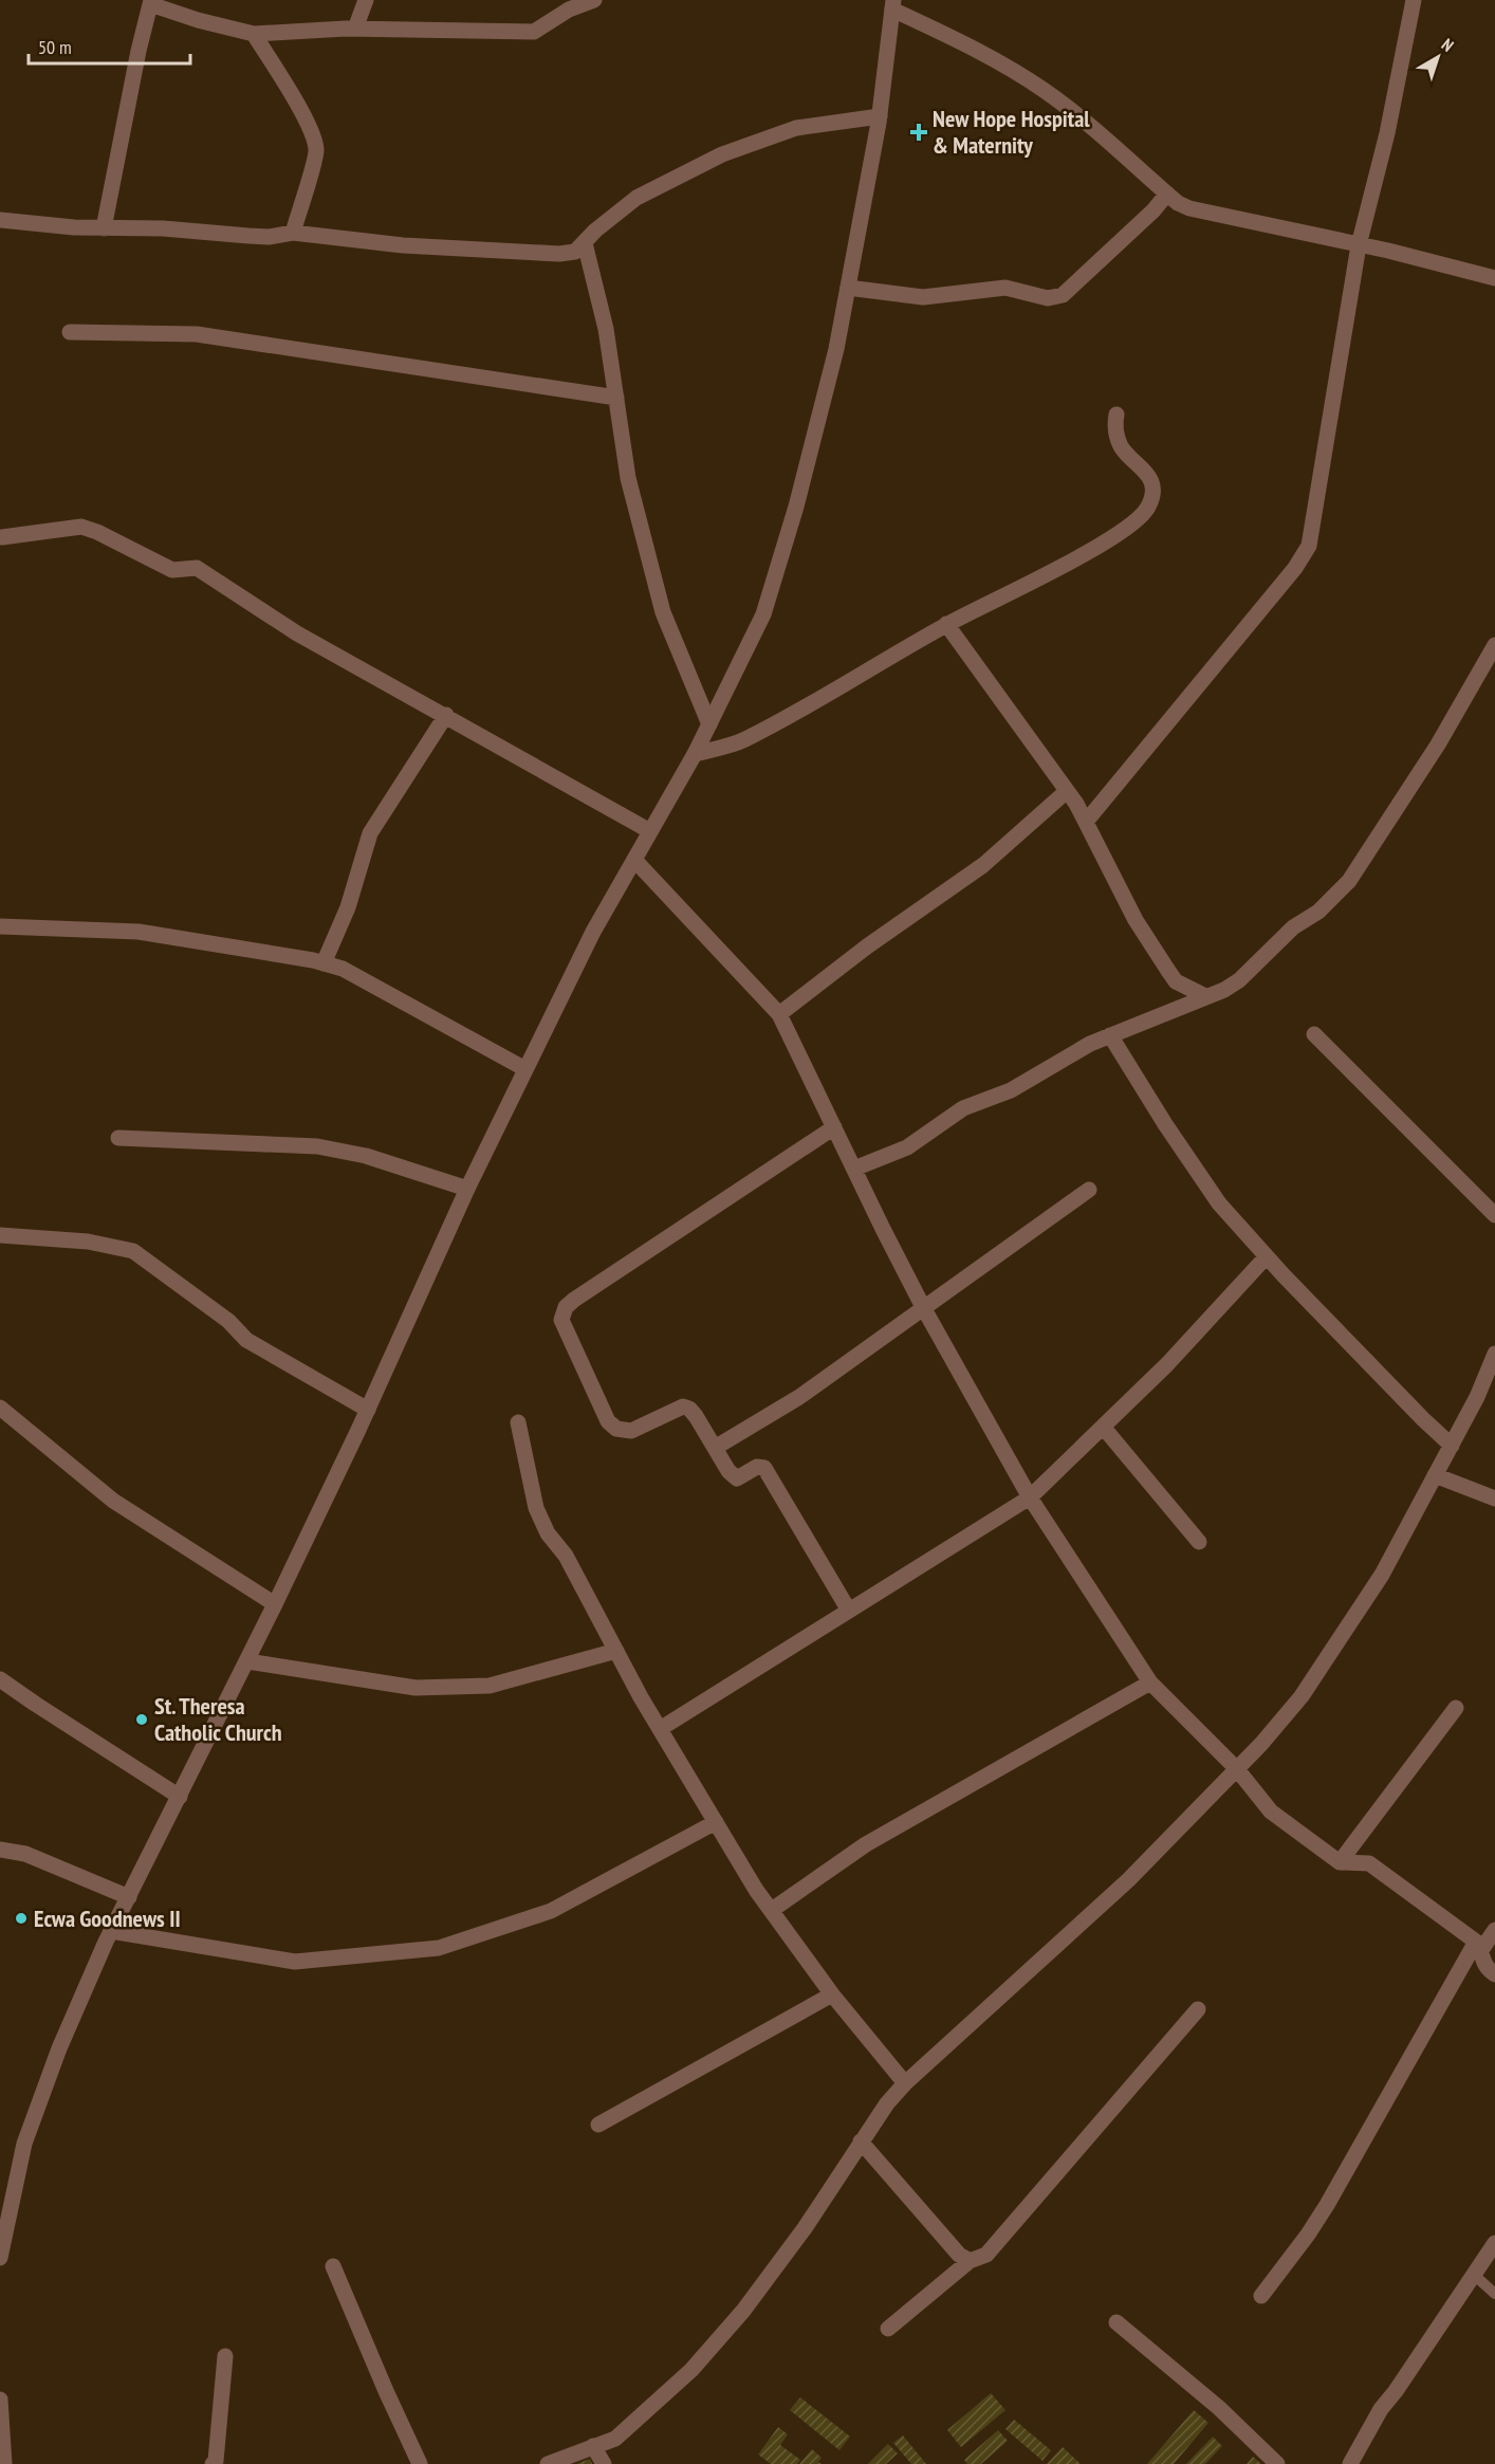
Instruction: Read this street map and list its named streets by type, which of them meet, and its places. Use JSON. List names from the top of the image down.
{
  "places": {
    "health": ["New Hope Hospital & Maternity"],
    "other": ["St. Theresa Catholic Church", "Ecwa Goodnews II"]
  },
  "scale_bar": "50 m",
  "north": "top right"
}
